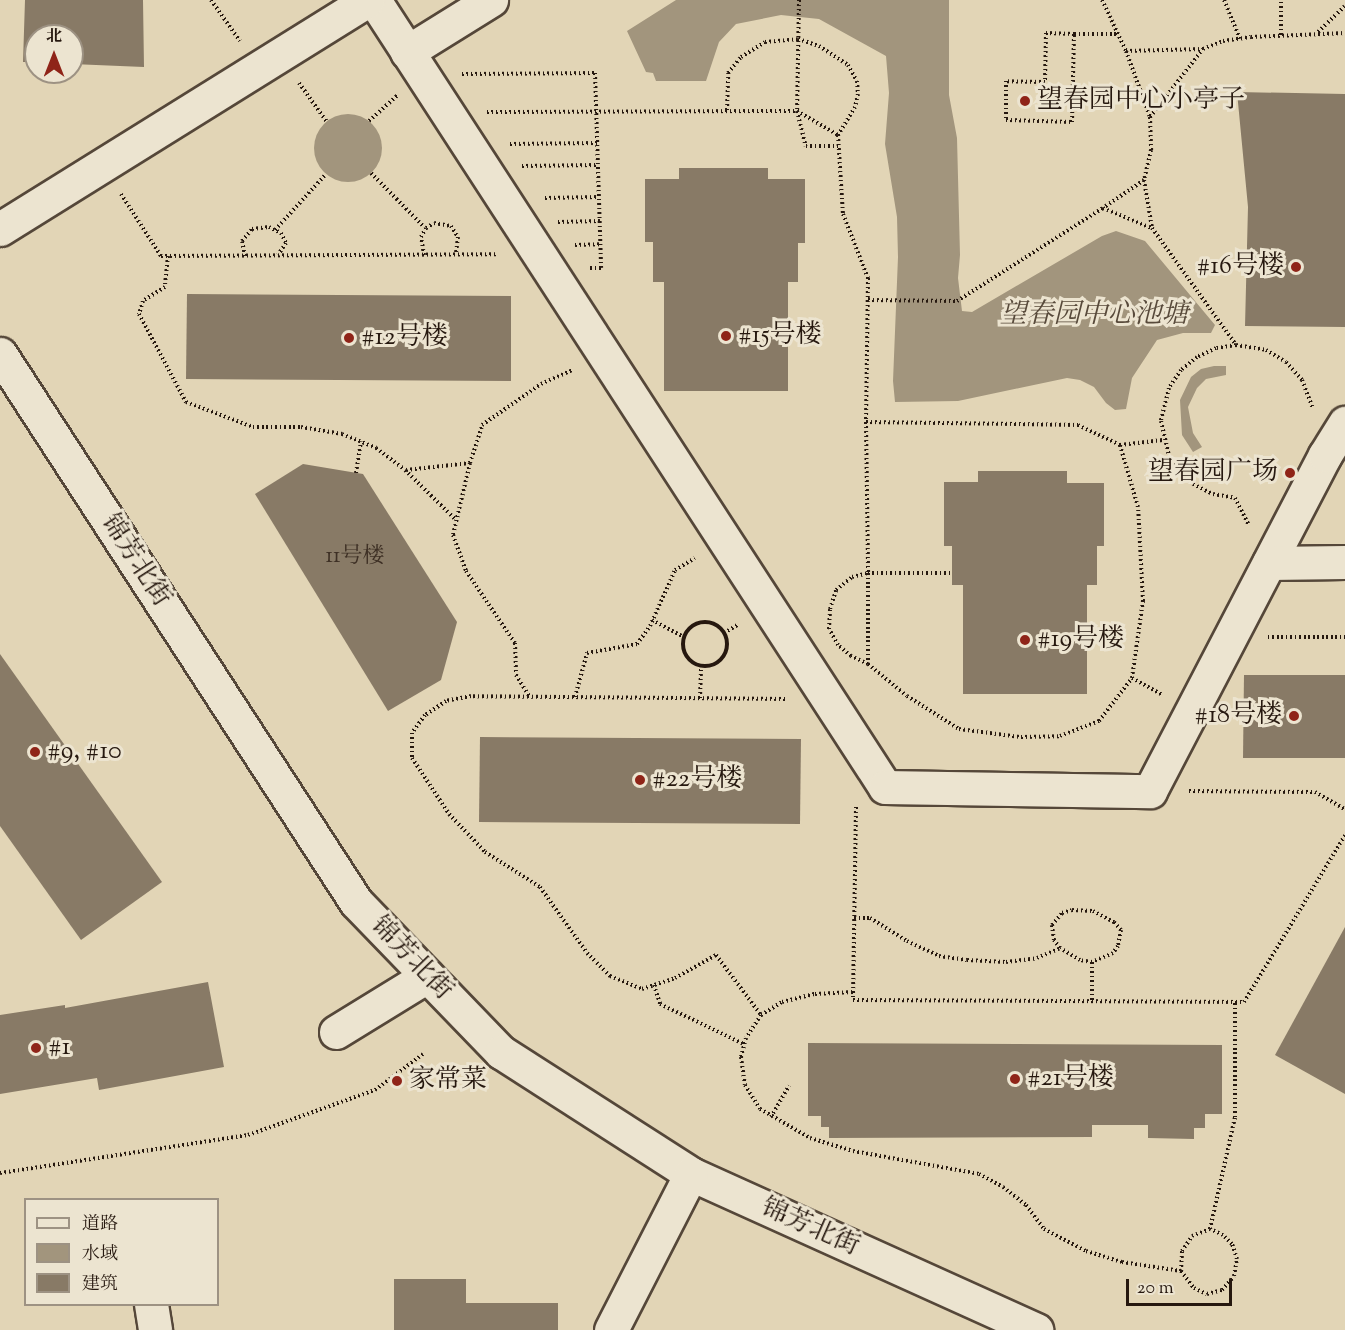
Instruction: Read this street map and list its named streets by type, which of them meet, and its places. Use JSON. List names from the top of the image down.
{
  "streets": {
    "street": ["锦芳北街"]
  },
  "water": ["望春园中心池塘"],
  "places": [
    "望春园中心小亭子",
    "#16号楼",
    "#15号楼",
    "#12号楼",
    "望春园广场",
    "#19号楼",
    "#18号楼",
    "#9, #10",
    "#22号楼",
    "#1",
    "#21号楼",
    "家常菜"
  ],
  "house_numbers": ["11号楼"],
  "legend": ["道路", "水域", "建筑"],
  "scale_bar": "20 m",
  "north": "top"
}
